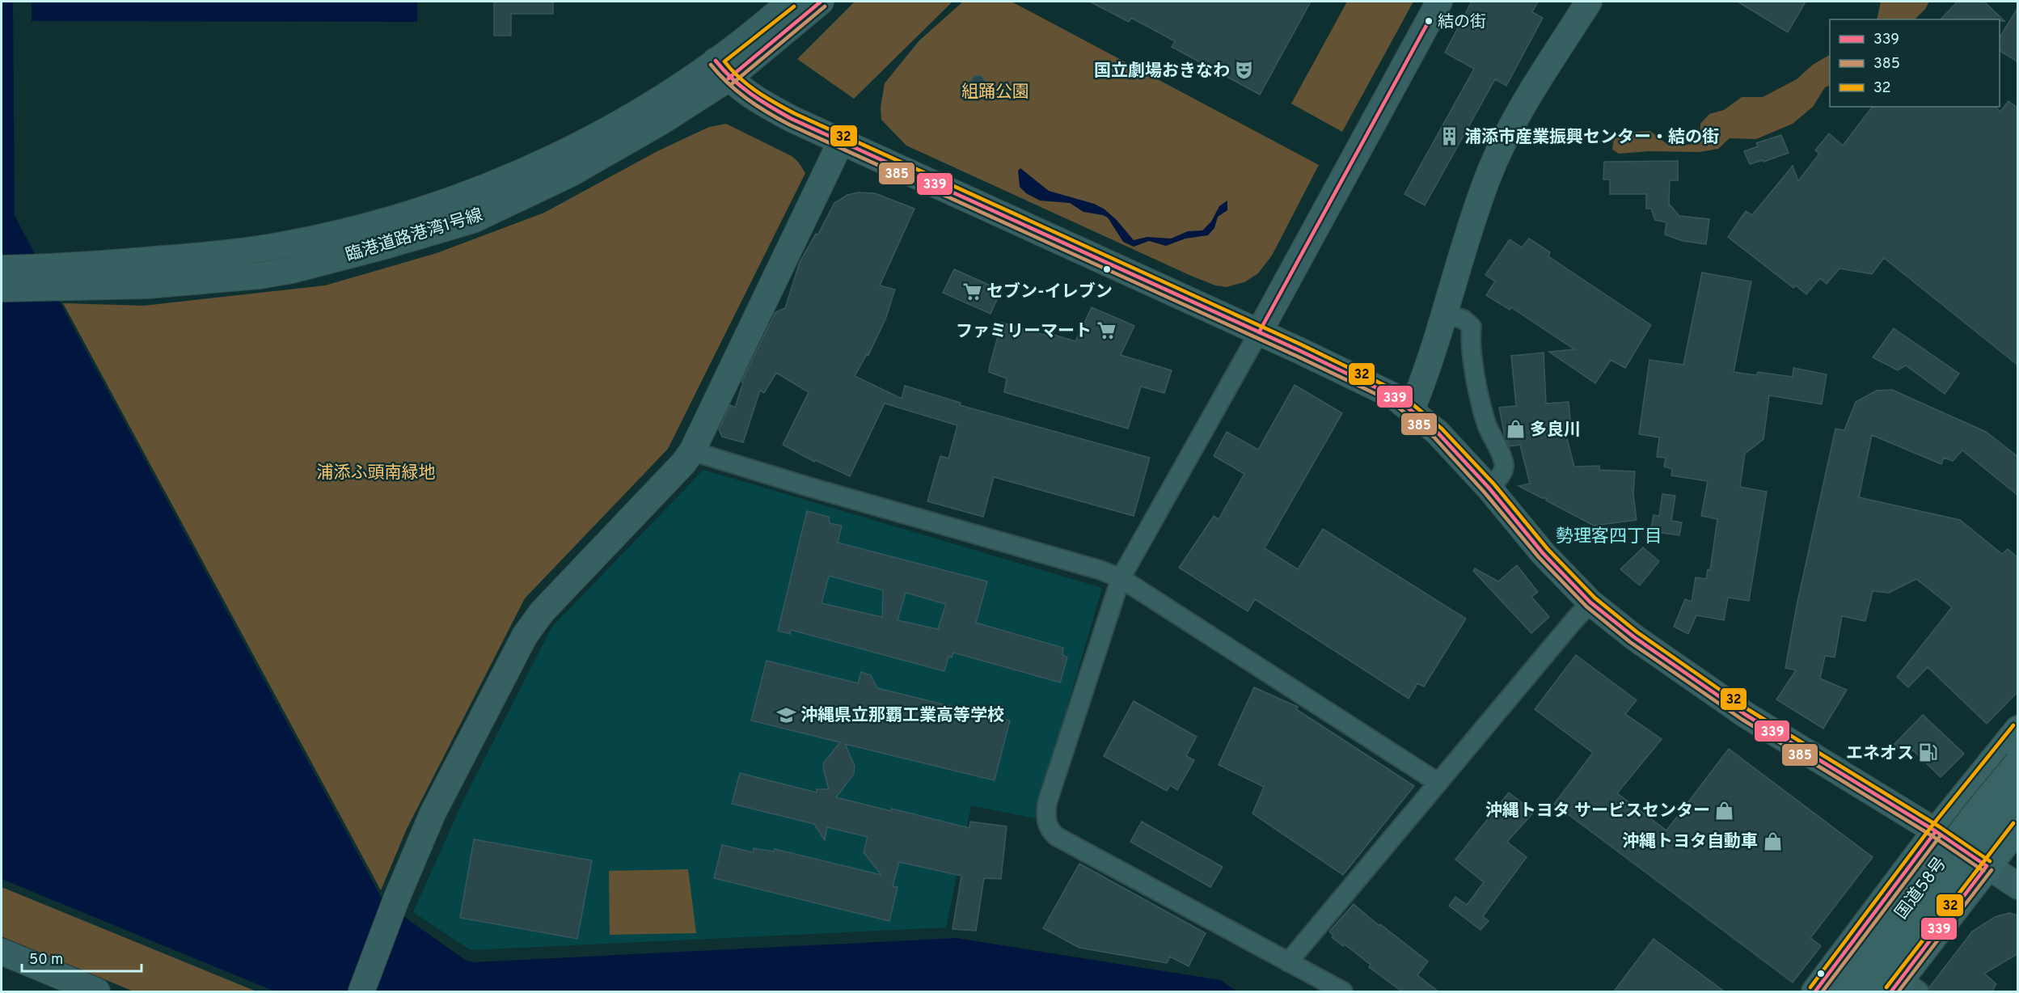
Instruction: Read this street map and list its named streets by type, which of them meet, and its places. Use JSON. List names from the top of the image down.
{
  "streets": {
    "highway": ["国道58号"],
    "street": ["臨港道路港湾1号線"]
  },
  "districts": ["勢理客四丁目"],
  "parks": ["組踊公園", "浦添ふ頭南緑地"],
  "places": {
    "other": ["結の街"],
    "theatre": ["国立劇場おきなわ"],
    "building": ["浦添市産業振興センター・結の街"],
    "supermarket": ["セブン-イレブン", "ファミリーマート"],
    "shop": ["多良川", "沖縄トヨタ サービスセンター", "沖縄トヨタ自動車"],
    "school or university": ["沖縄県立那覇工業高等学校"],
    "fuel station": ["エネオス"]
  },
  "lines": ["transit line 339", "transit line 385", "transit line 32"],
  "legend": ["339", "385", "32"],
  "scale_bar": "50 m"
}
